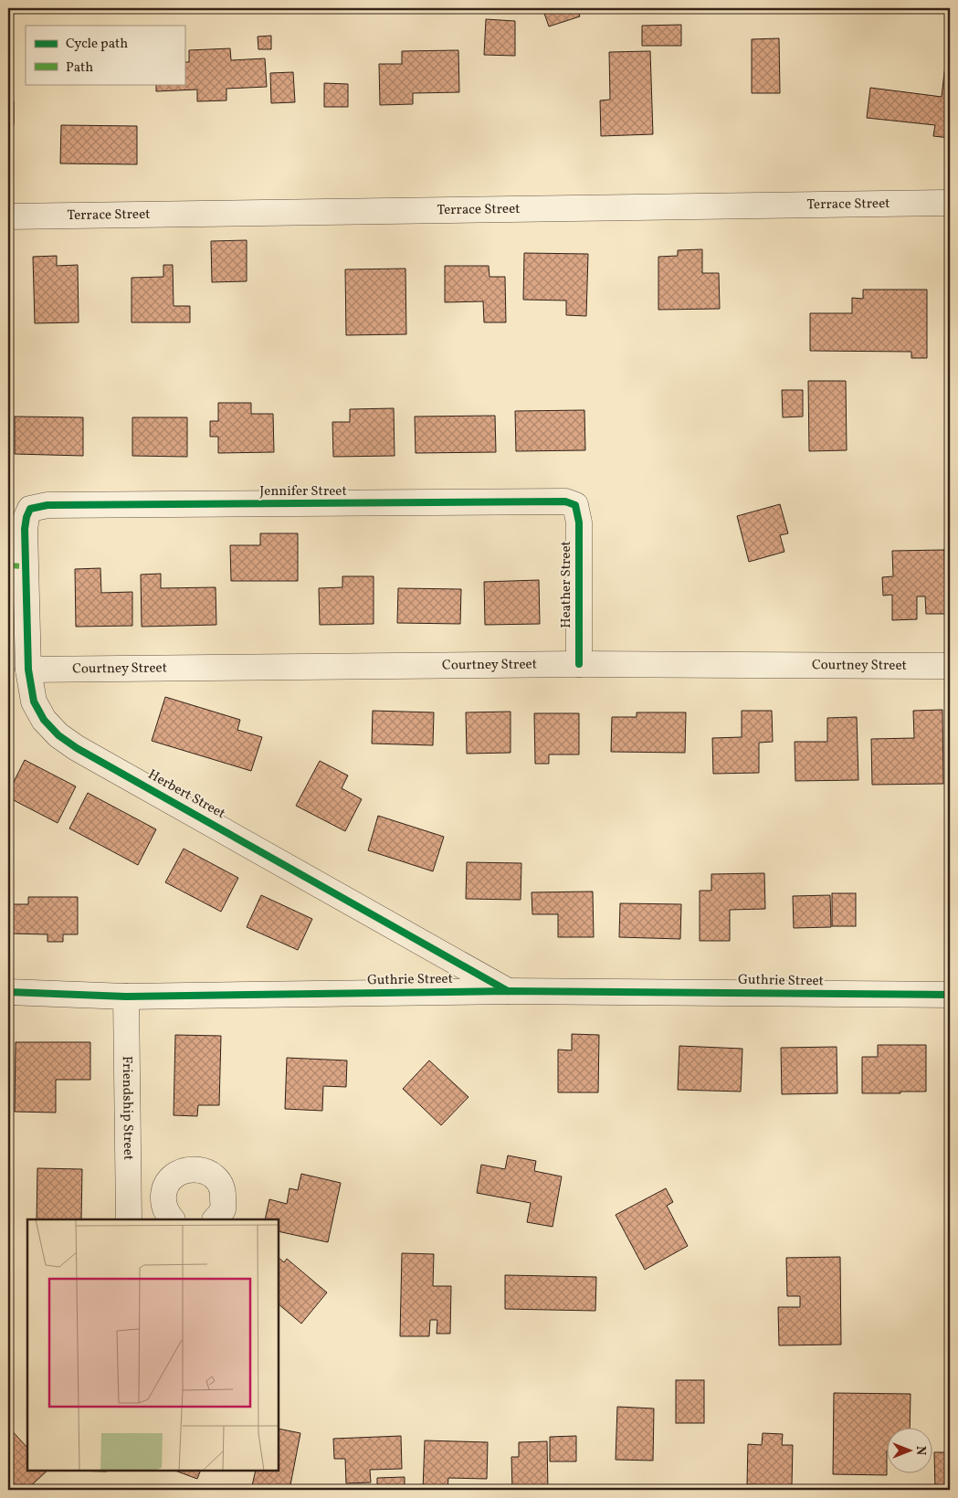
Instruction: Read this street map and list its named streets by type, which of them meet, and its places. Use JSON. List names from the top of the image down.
{
  "streets": {
    "street": [
      "Terrace Street",
      "Jennifer Street",
      "Heather Street",
      "Courtney Street",
      "Herbert Street",
      "Guthrie Street",
      "Friendship Street"
    ]
  },
  "crossings": [
    ["Jennifer Street", "Heather Street"],
    ["Jennifer Street", "Herbert Street"],
    ["Heather Street", "Courtney Street"],
    ["Courtney Street", "Herbert Street"],
    ["Herbert Street", "Guthrie Street"],
    ["Guthrie Street", "Friendship Street"]
  ],
  "legend": ["Cycle path", "Path"],
  "north": "right"
}
